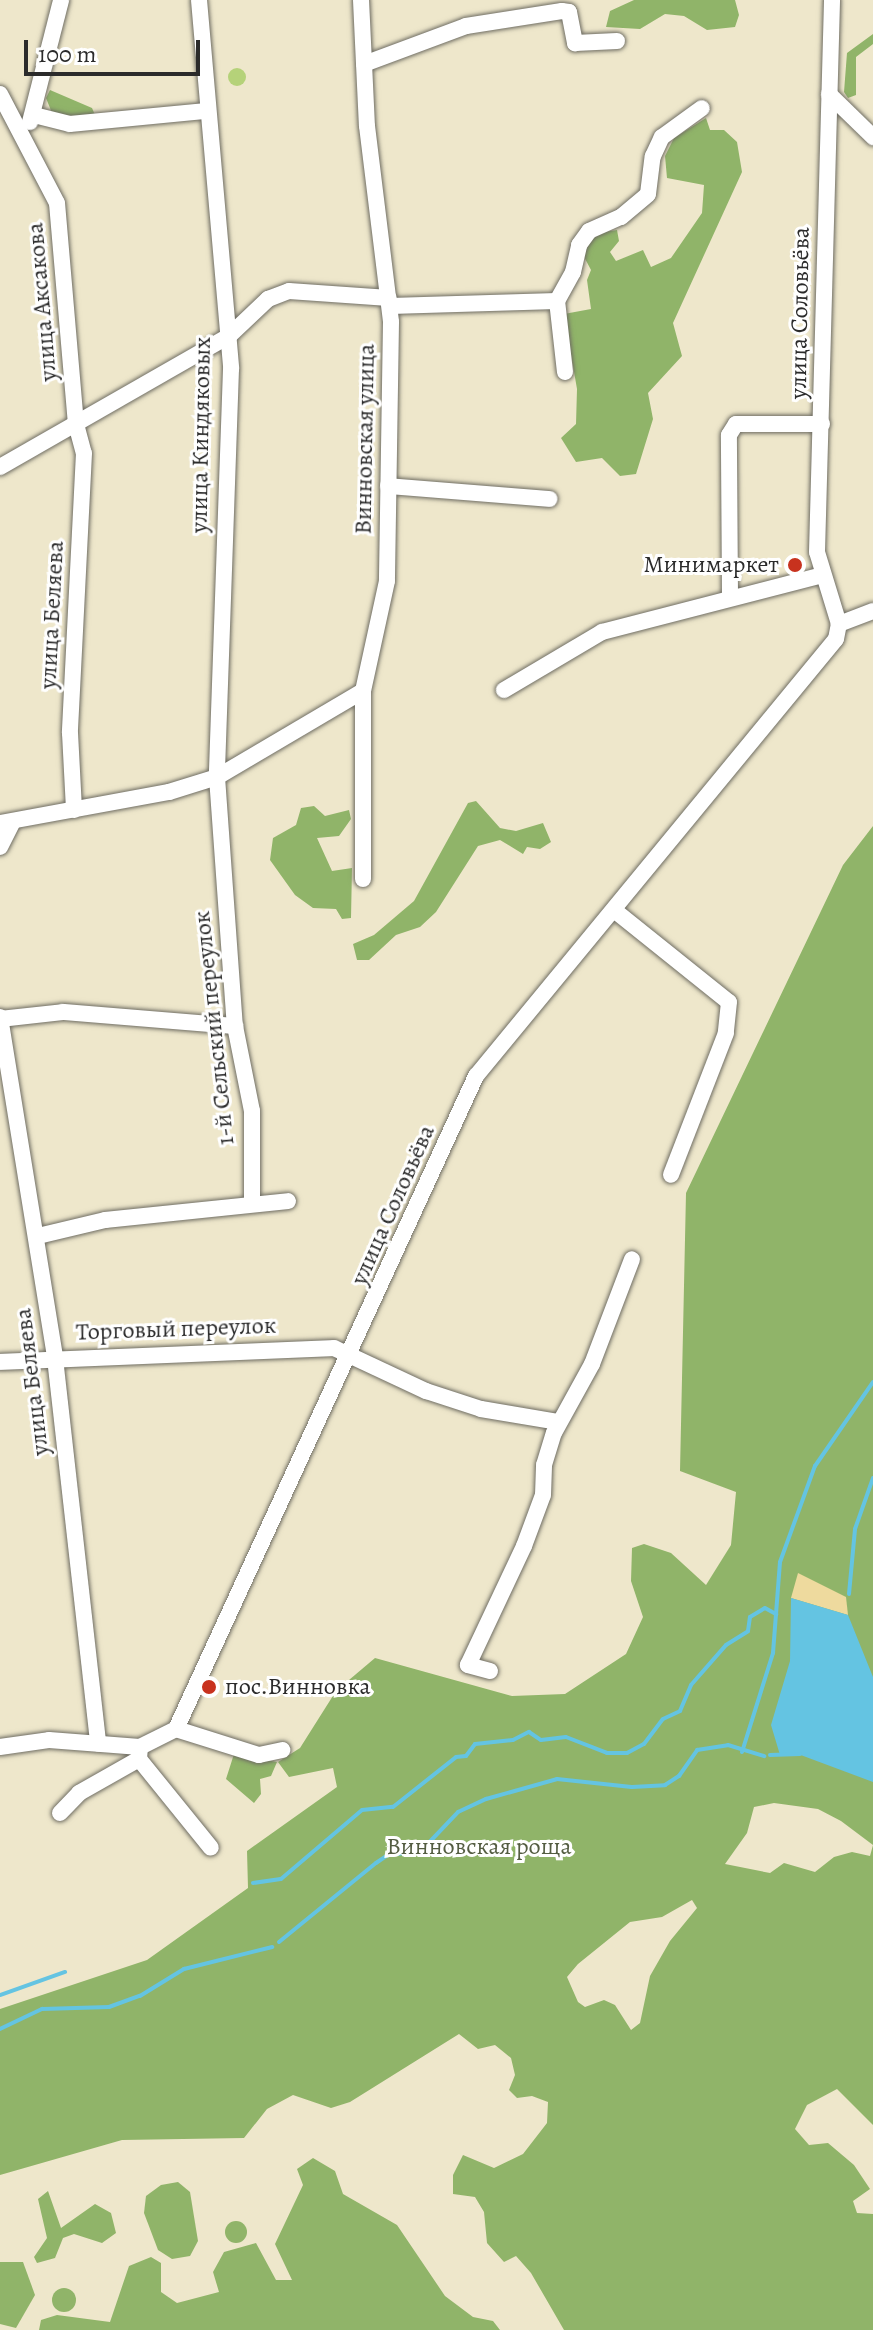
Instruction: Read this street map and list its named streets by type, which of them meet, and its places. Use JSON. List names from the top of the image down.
{
  "streets": {
    "street": [
      "улица Аксакова",
      "улица Соловьёва",
      "улица Киндяковых",
      "Винновская улица",
      "улица Беляева",
      "1-й Сельский переулок",
      "Торговый переулок"
    ]
  },
  "crossings": [
    ["улица Аксакова", "улица Беляева"],
    ["улица Соловьёва", "Торговый переулок"],
    ["улица Киндяковых", "1-й Сельский переулок"],
    ["улица Беляева", "Торговый переулок"]
  ],
  "parks": ["Винновская роща"],
  "places": ["Минимаркет", "пос.Винновка"],
  "scale_bar": "100 m"
}
